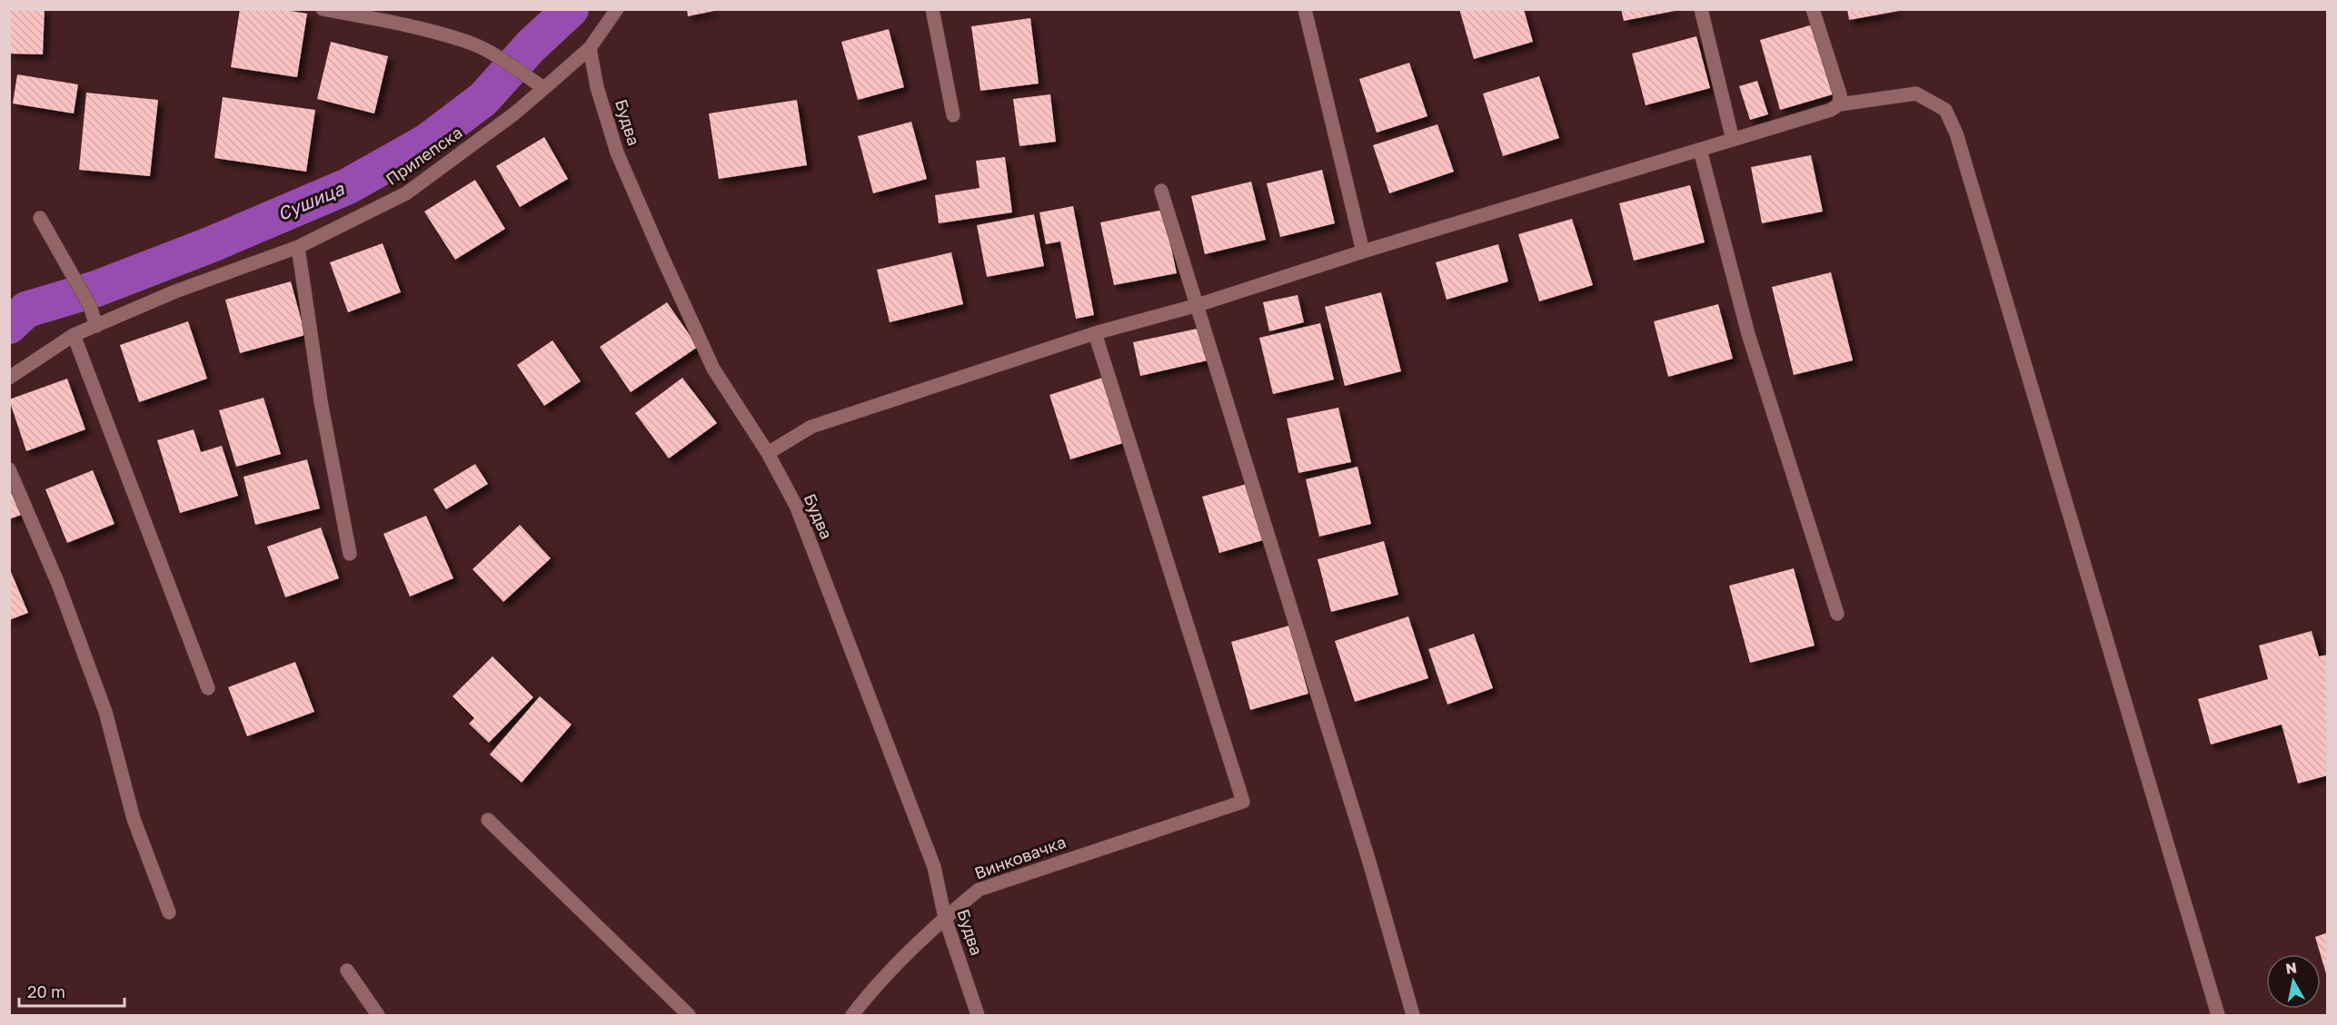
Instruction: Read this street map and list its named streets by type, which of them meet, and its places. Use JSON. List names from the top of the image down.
{
  "streets": {
    "street": ["Будва", "Прилепска", "Винковачка"]
  },
  "crossings": [
    ["Будва", "Прилепска"],
    ["Будва", "Винковачка"]
  ],
  "water": ["Сушица"],
  "scale_bar": "20 m",
  "north": "top"
}
